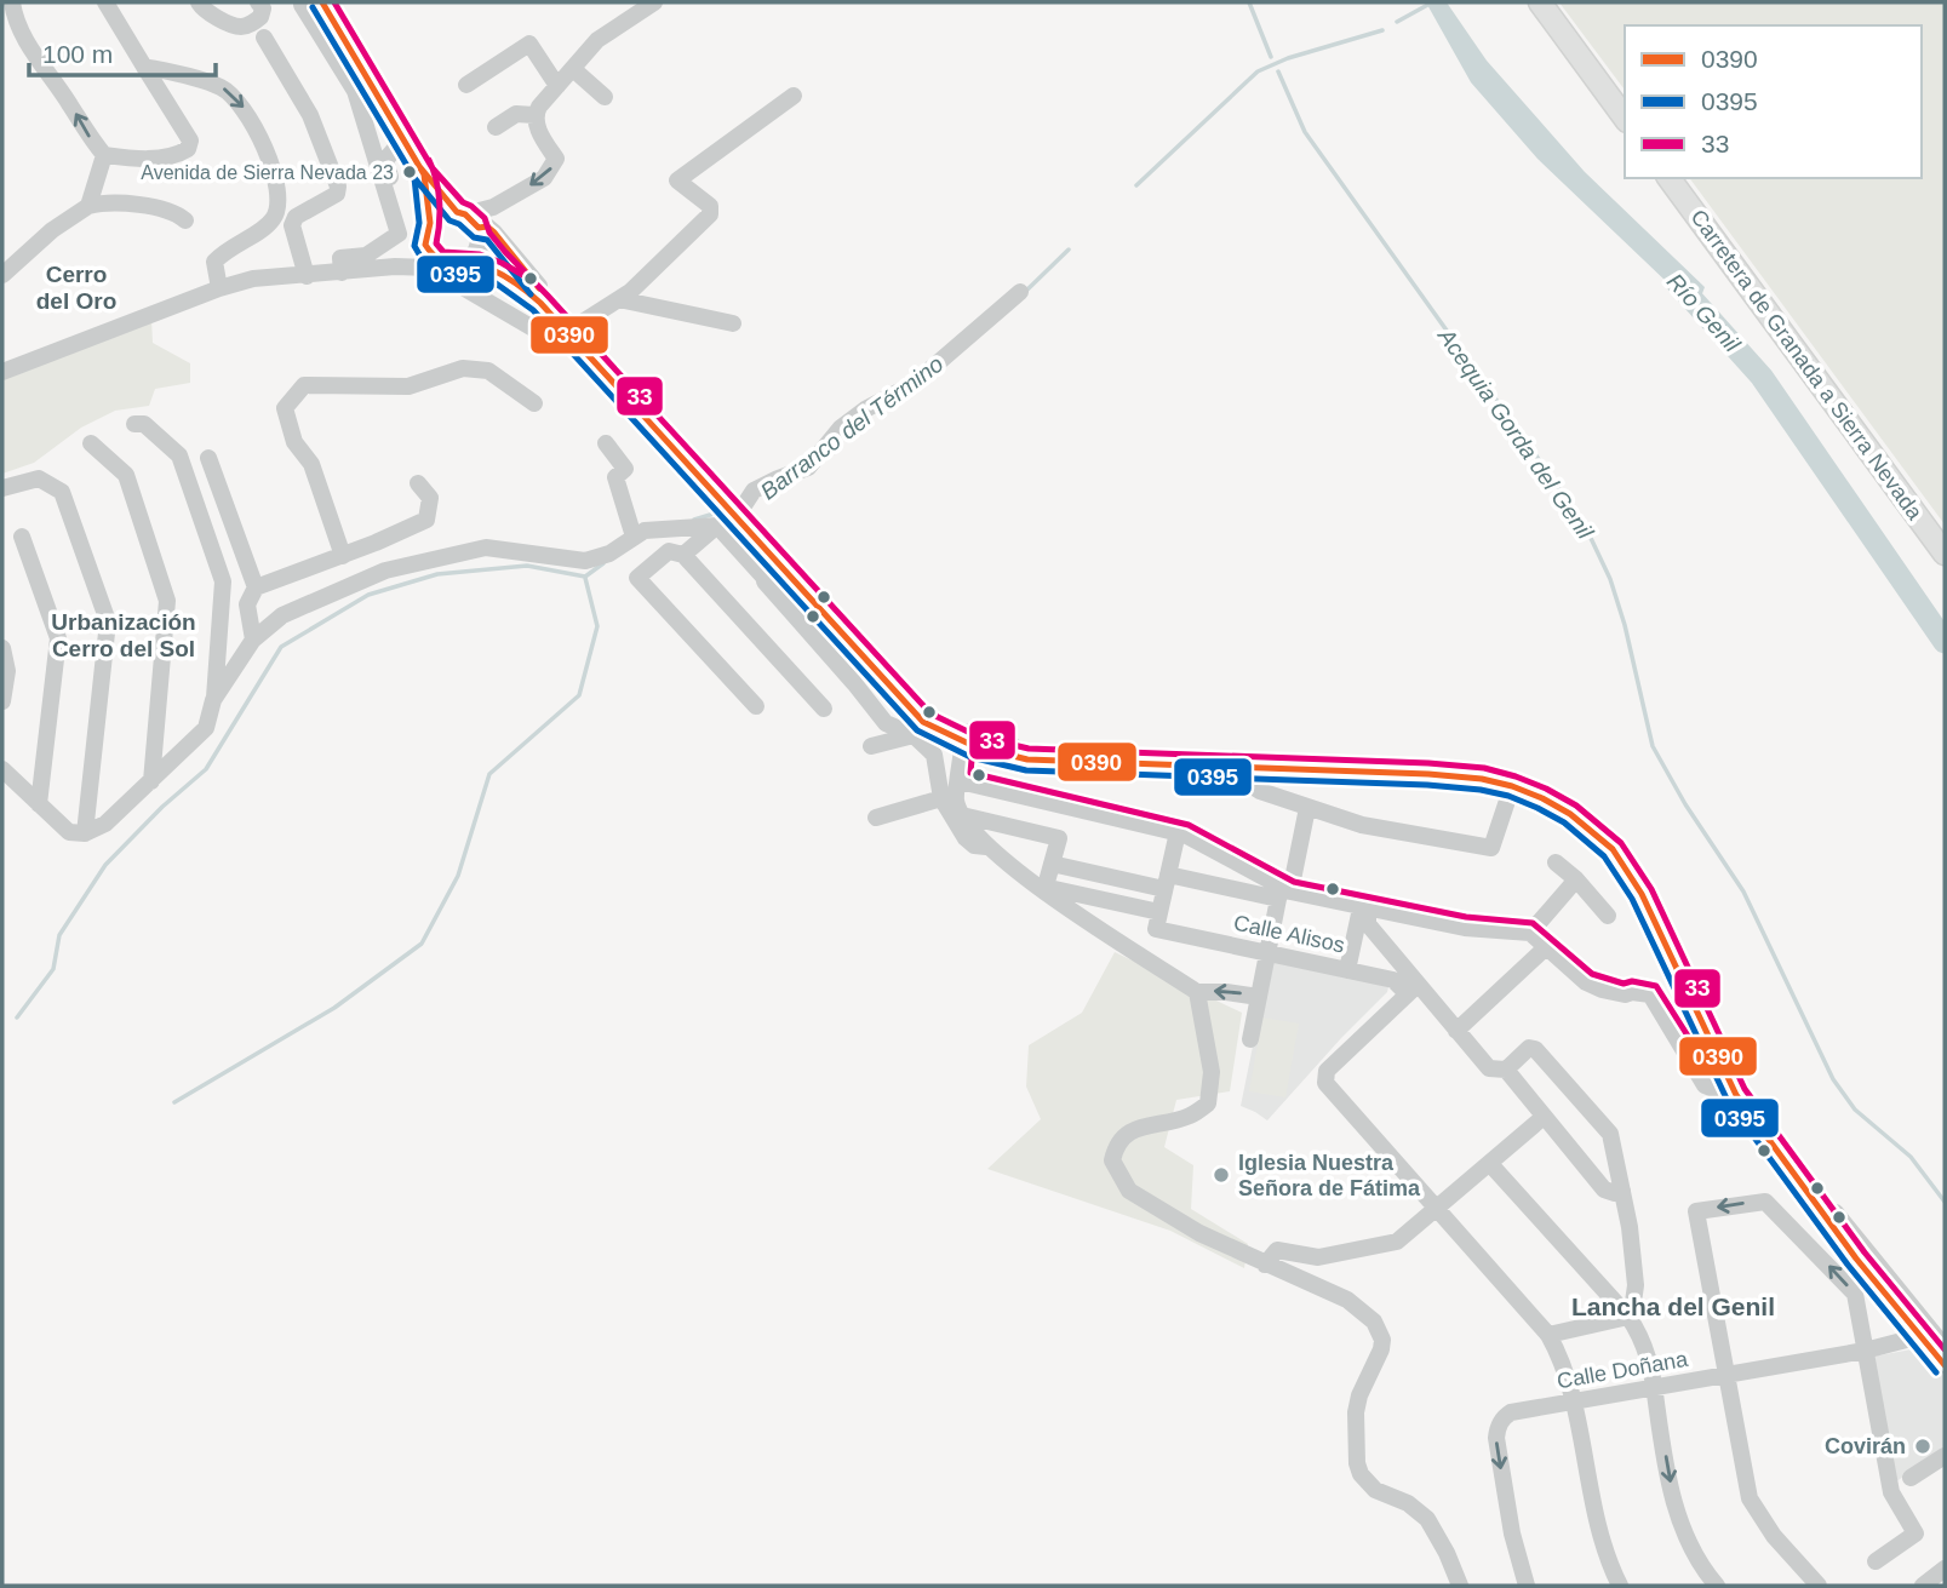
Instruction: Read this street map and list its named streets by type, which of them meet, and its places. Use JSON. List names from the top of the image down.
{
  "streets": {
    "main road": ["Carretera de Granada a Sierra Nevada"],
    "street": ["Calle Alisos", "Calle Doñana"]
  },
  "districts": ["Cerro del Oro", "Urbanización Cerro del Sol", "Lancha del Genil"],
  "water": ["Río Genil", "Barranco del Término", "Acequia Gorda del Genil"],
  "places": ["Avenida de Sierra Nevada 23", "Iglesia Nuestra Señora de Fátima", "Covirán"],
  "lines": ["transit line 0390", "transit line 33", "transit line 0395"],
  "legend": ["0390", "0395", "33"],
  "scale_bar": "100 m"
}
